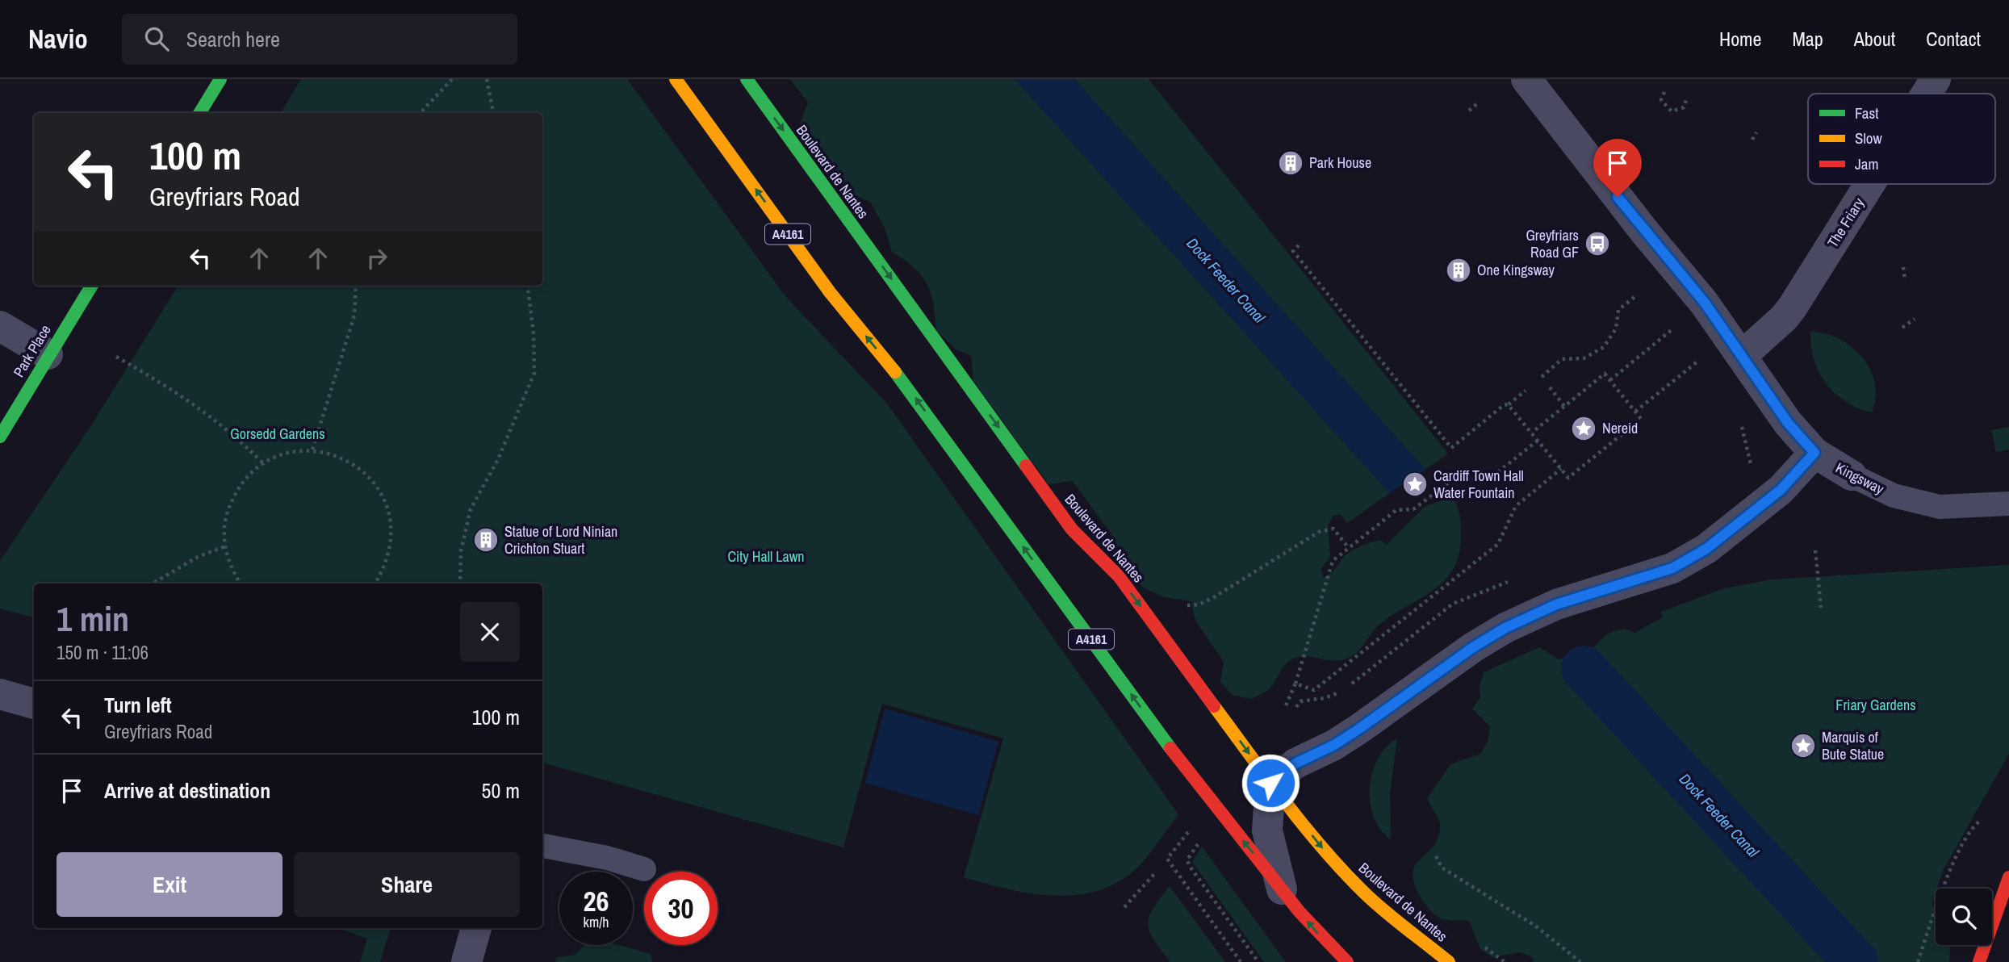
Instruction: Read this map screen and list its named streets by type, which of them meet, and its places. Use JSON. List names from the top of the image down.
{
  "streets": {
    "main road": ["Boulevard de Nantes", "A4161", "Park Place"],
    "street": ["The Friary", "Kingsway"]
  },
  "crossings": [
    ["The Friary", "Kingsway"]
  ],
  "water": ["Dock Feeder Canal"],
  "parks": ["Gorsedd Gardens", "City Hall Lawn", "Friary Gardens"],
  "places": {
    "building": ["Park House", "One Kingsway", "Statue of Lord Ninian Crichton Stuart"],
    "bus stop": ["Greyfriars Road GF"],
    "place": ["Nereid", "Cardiff Town Hall Water Fountain", "Marquis of Bute Statue"]
  },
  "legend": ["Fast", "Slow", "Jam"],
  "page": {
    "header": "Navio",
    "search": "Search here",
    "nav": [
      "Home",
      "Map",
      "About",
      "Contact"
    ],
    "turn": ["100 m", "Greyfriars Road"],
    "heading": ["1 min", "150 m · 11:06"],
    "list": [
      {
        "name": "Turn left",
        "note": "Greyfriars Road",
        "value": "100 m"
      },
      {
        "name": "Arrive at destination",
        "value": "50 m"
      }
    ],
    "buttons": ["Exit", "Share"],
    "speed": "26 km/h",
    "limit": "30"
  }
}
